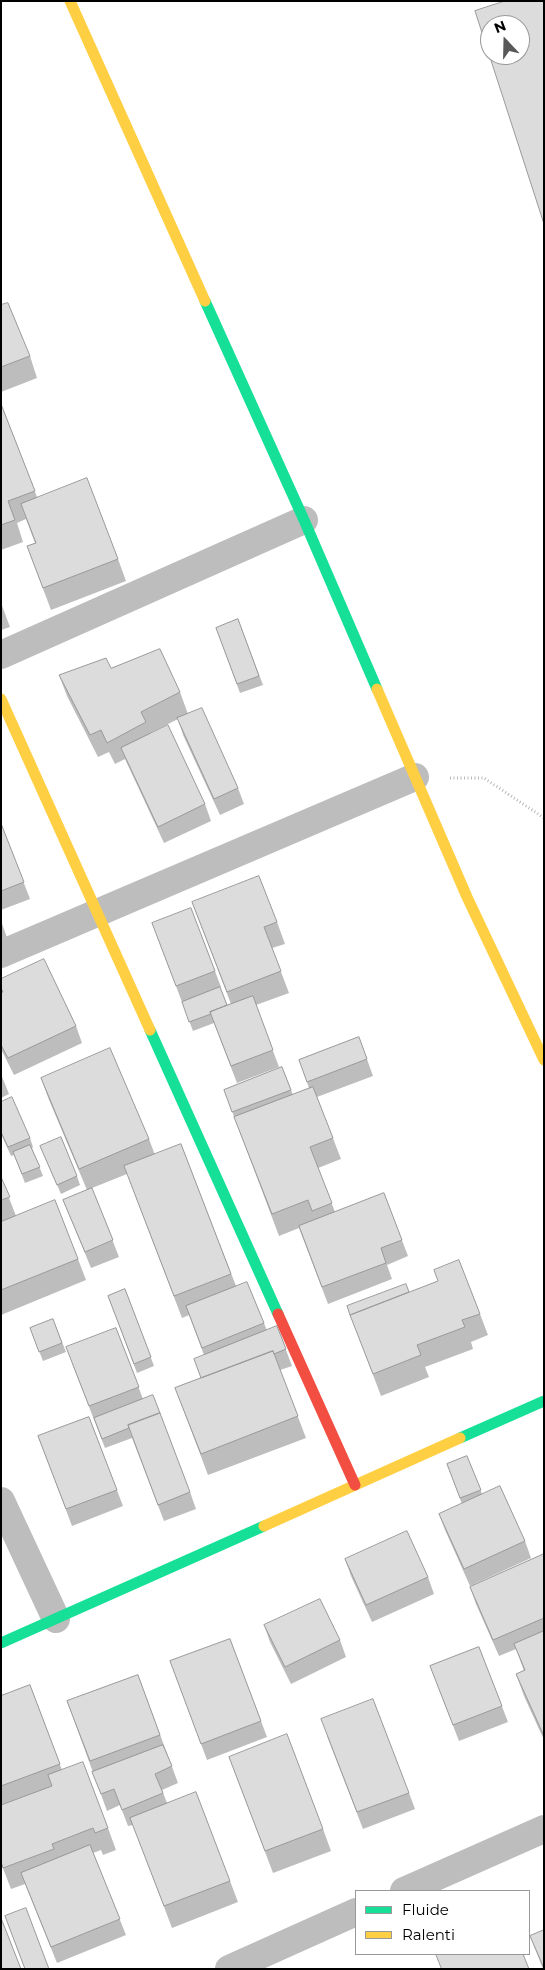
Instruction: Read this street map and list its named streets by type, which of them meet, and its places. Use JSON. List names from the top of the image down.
{
  "legend": ["Fluide", "Ralenti"],
  "north": "top"
}
